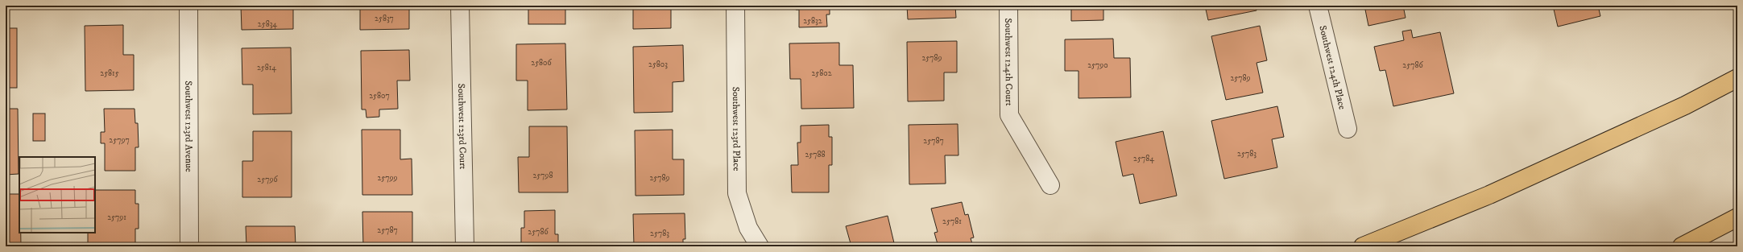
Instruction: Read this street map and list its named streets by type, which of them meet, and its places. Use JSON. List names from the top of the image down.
{
  "streets": {
    "street": [
      "Southwest 124th Court",
      "Southwest 124th Place",
      "Southwest 123rd Avenue",
      "Southwest 123rd Court",
      "Southwest 123rd Place"
    ]
  },
  "house_numbers": [
    "25837",
    "25832",
    "25834",
    "25789",
    "25806",
    "25803",
    "25790",
    "25786",
    "25814",
    "25815",
    "25802",
    "25789",
    "25807",
    "25797",
    "25787",
    "25783",
    "25788",
    "25784",
    "25798",
    "25799",
    "25789",
    "25796",
    "25791",
    "25781",
    "25787",
    "25786",
    "25783"
  ]
}
